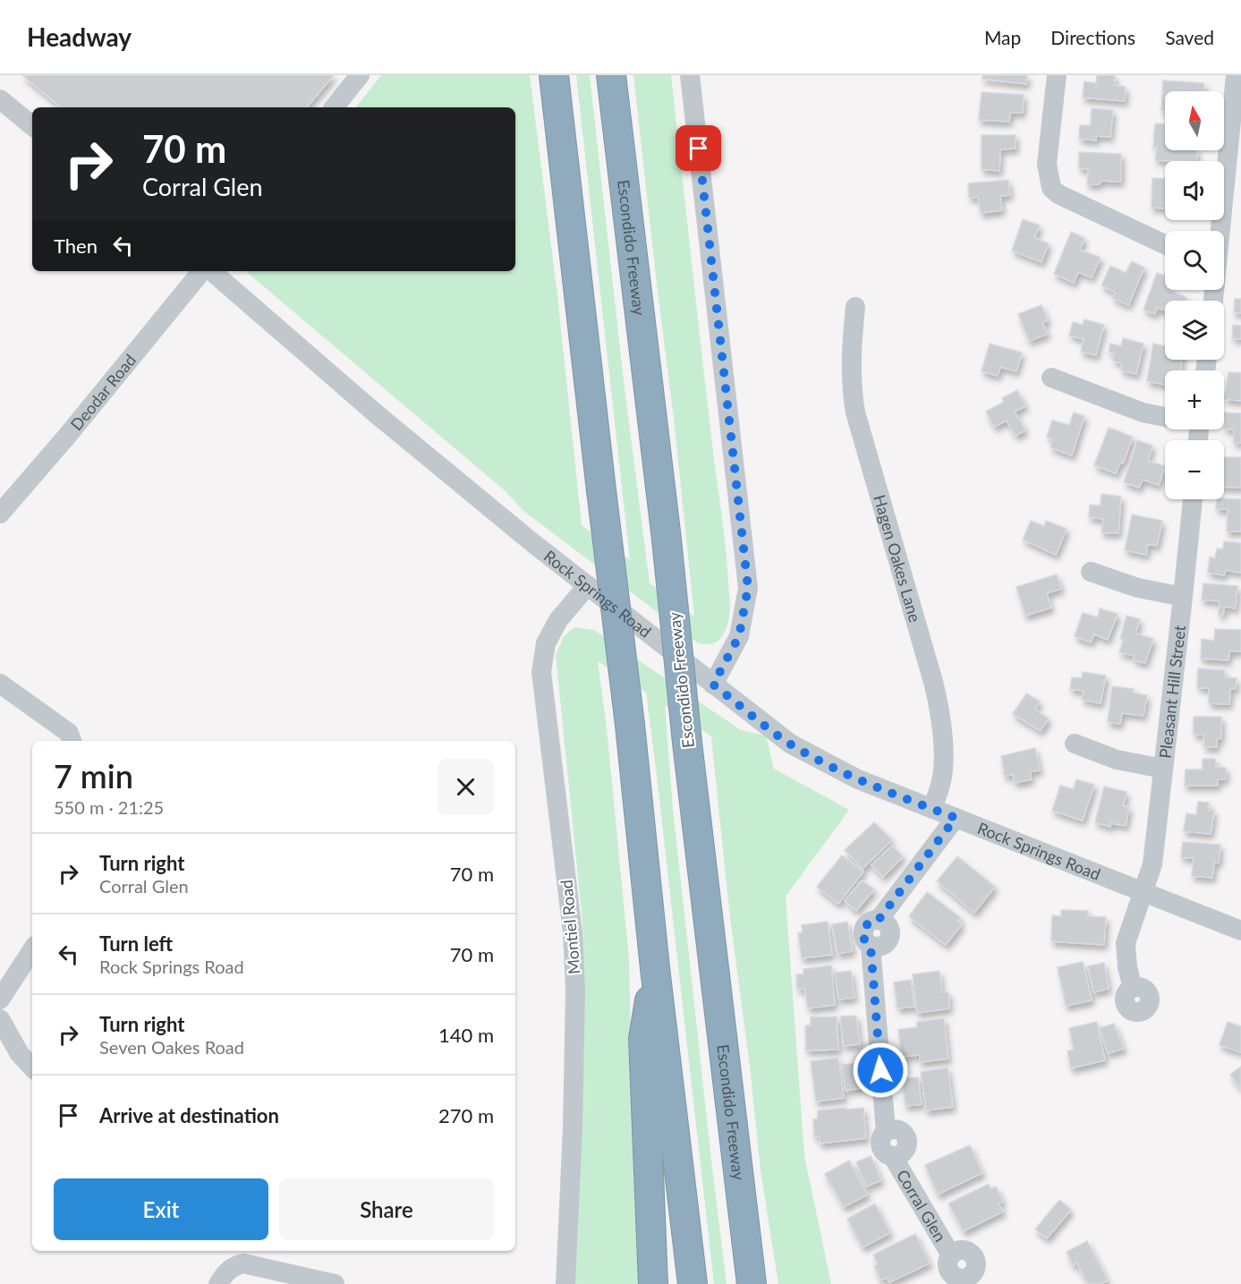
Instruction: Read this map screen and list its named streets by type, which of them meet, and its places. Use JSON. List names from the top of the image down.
{
  "streets": {
    "highway": ["Escondido Freeway"],
    "street": [
      "Deodar Road",
      "Hagen Oakes Lane",
      "Rock Springs Road",
      "Pleasant Hill Street",
      "Montiel Road",
      "Corral Glen"
    ]
  },
  "crossings": [
    ["Hagen Oakes Lane", "Rock Springs Road"],
    ["Rock Springs Road", "Pleasant Hill Street"],
    ["Rock Springs Road", "Montiel Road"],
    ["Rock Springs Road", "Corral Glen"]
  ],
  "north": "top",
  "page": {
    "header": "Headway",
    "nav": ["Map", "Directions", "Saved"],
    "map_buttons": ["+", "−"],
    "turn": ["70 m", "Corral Glen"],
    "then": "Then",
    "heading": ["7 min", "550 m · 21:25"],
    "list": [
      {
        "name": "Turn right",
        "note": "Corral Glen",
        "value": "70 m"
      },
      {
        "name": "Turn left",
        "note": "Rock Springs Road",
        "value": "70 m"
      },
      {
        "name": "Turn right",
        "note": "Seven Oakes Road",
        "value": "140 m"
      },
      {
        "name": "Arrive at destination",
        "value": "270 m"
      }
    ],
    "buttons": ["Exit", "Share"]
  }
}
